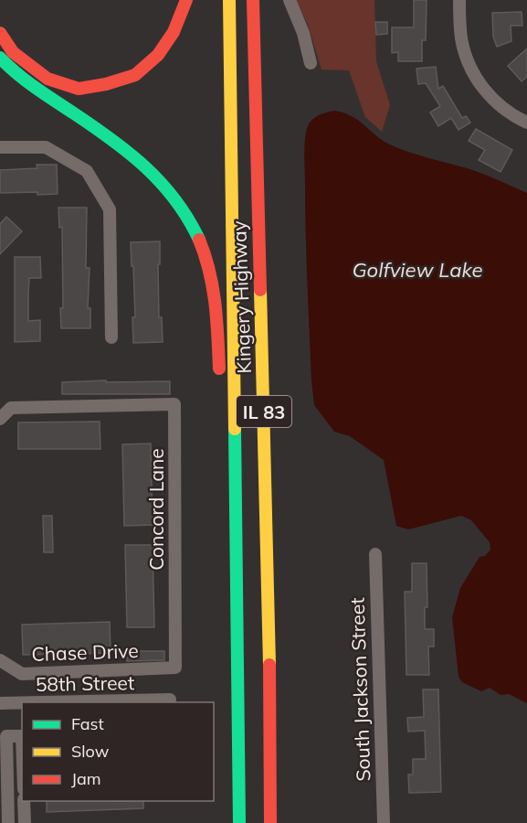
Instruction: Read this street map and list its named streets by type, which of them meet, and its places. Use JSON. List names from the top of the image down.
{
  "streets": {
    "highway": ["Kingery Highway", "IL 83"],
    "street": [
      "Concord Lane",
      "Chase Drive",
      "58th Street",
      "South Jackson Street"
    ]
  },
  "crossings": [
    ["Concord Lane", "Chase Drive"]
  ],
  "water": ["Golfview Lake"],
  "legend": ["Fast", "Slow", "Jam"]
}
